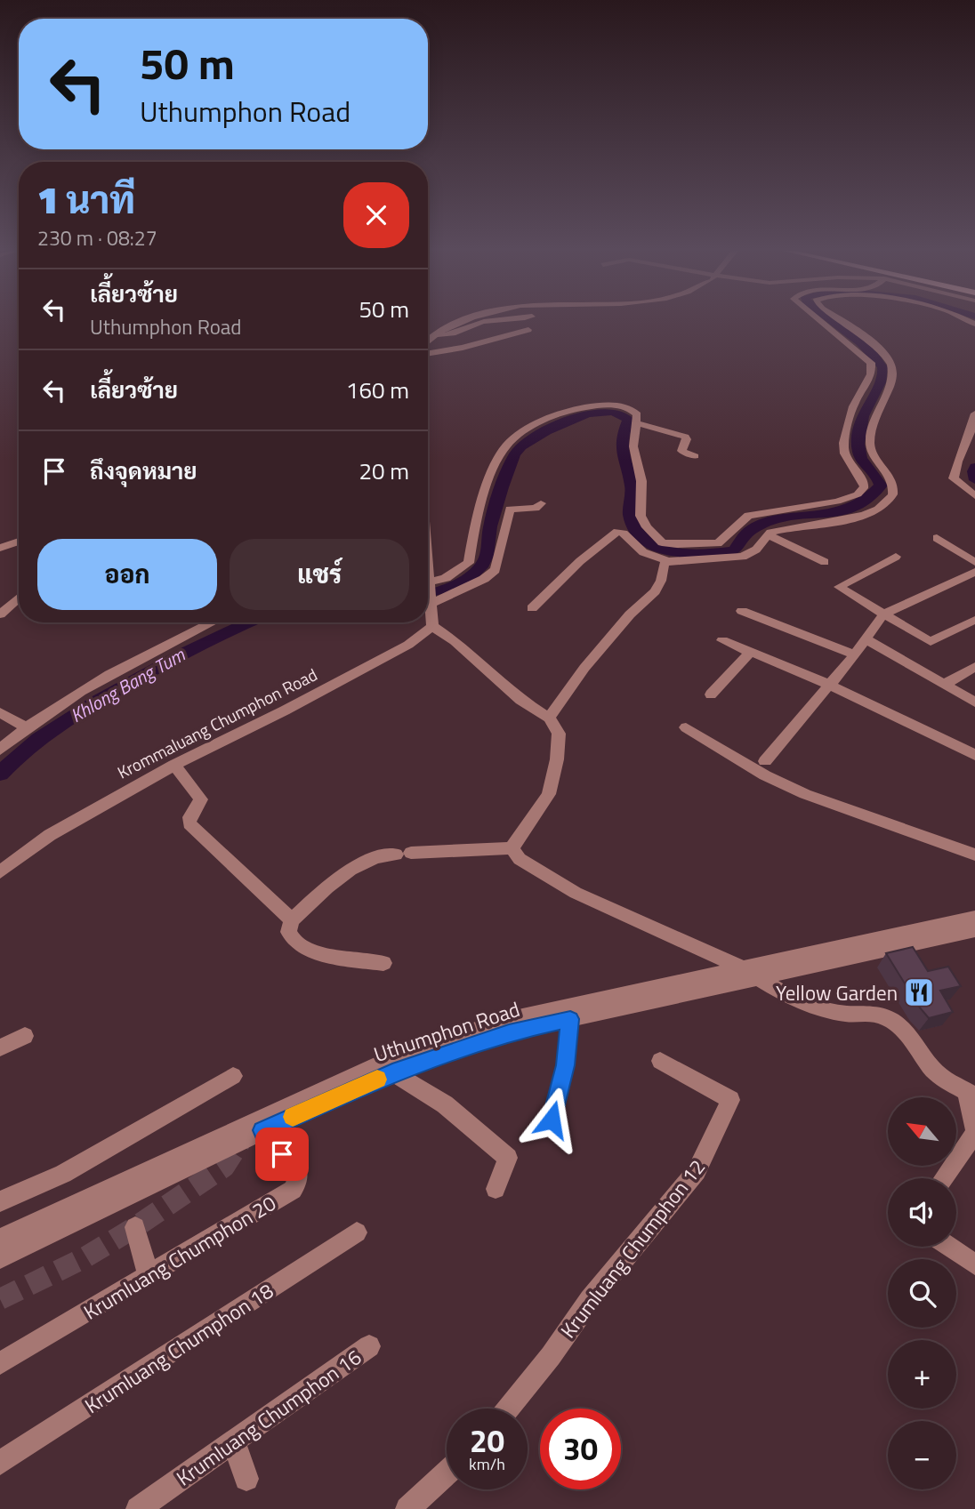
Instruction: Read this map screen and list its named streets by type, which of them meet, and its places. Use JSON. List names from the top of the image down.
{
  "streets": {
    "street": [
      "Krommaluang Chumphon Road",
      "Uthumphon Road",
      "Krumluang Chumphon 12",
      "Krumluang Chumphon 20",
      "Krumluang Chumphon 18",
      "Krumluang Chumphon 16"
    ]
  },
  "crossings": [
    ["Uthumphon Road", "Krumluang Chumphon 20"]
  ],
  "water": ["Khlong Bang Tum"],
  "places": {
    "restaurant": ["Yellow Garden"]
  },
  "north": "top left",
  "page": {
    "turn": ["50 m", "Uthumphon Road"],
    "heading": ["1 นาที", "230 m · 08:27"],
    "list": [
      {
        "name": "เลี้ยวซ้าย",
        "note": "Uthumphon Road",
        "value": "50 m"
      },
      {
        "name": "เลี้ยวซ้าย",
        "value": "160 m"
      },
      {
        "name": "ถึงจุดหมาย",
        "value": "20 m"
      }
    ],
    "buttons": ["ออก", "แชร์"],
    "map_buttons": ["+", "−"],
    "speed": "20 km/h",
    "limit": "30"
  }
}
